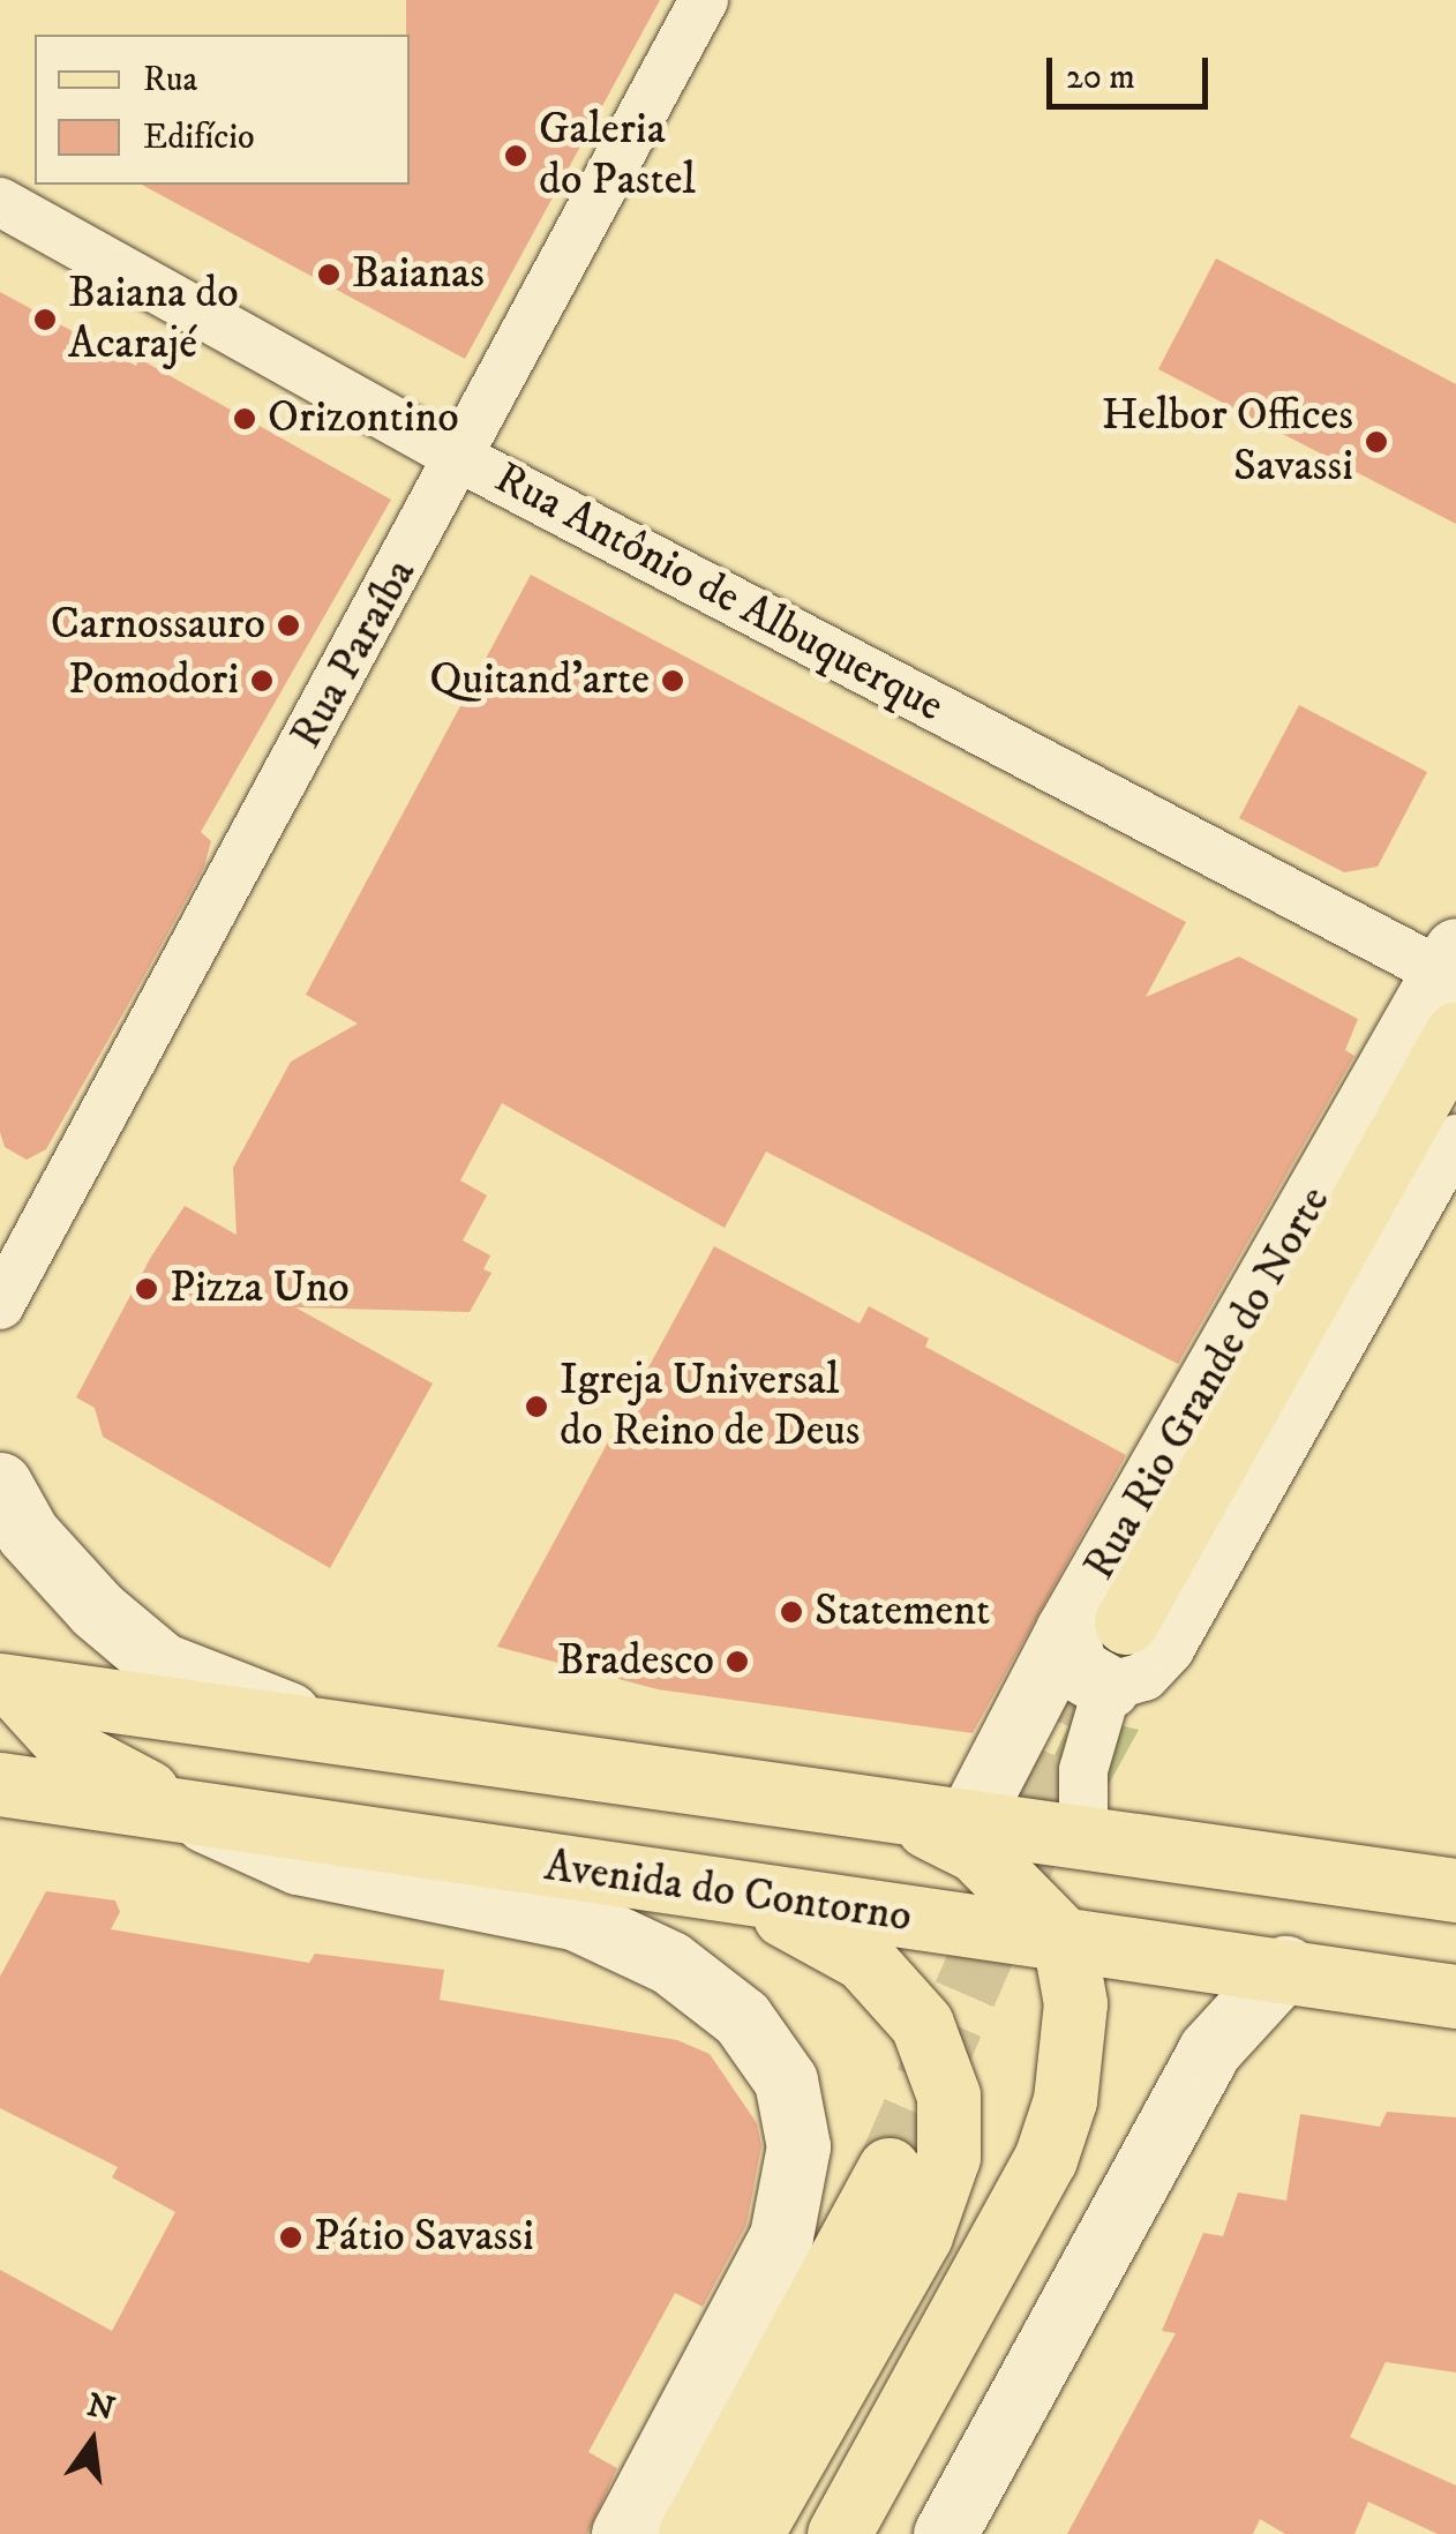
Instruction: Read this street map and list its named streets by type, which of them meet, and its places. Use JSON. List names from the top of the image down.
{
  "streets": {
    "main road": ["Avenida do Contorno"],
    "street": ["Rua Antônio de Albuquerque", "Rua Paraíba", "Rua Rio Grande do Norte"]
  },
  "crossings": [
    ["Rua Antônio de Albuquerque", "Rua Paraíba"],
    ["Rua Antônio de Albuquerque", "Rua Rio Grande do Norte"]
  ],
  "places": [
    "Galeria do Pastel",
    "Baianas",
    "Baiana do Acarajé",
    "Orizontino",
    "Helbor Offices Savassi",
    "Carnossauro",
    "Pomodori",
    "Quitand'arte",
    "Pizza Uno",
    "Igreja Universal do Reino de Deus",
    "Statement",
    "Bradesco",
    "Pátio Savassi"
  ],
  "legend": ["Rua", "Edifício"],
  "scale_bar": "20 m",
  "north": "top"
}
